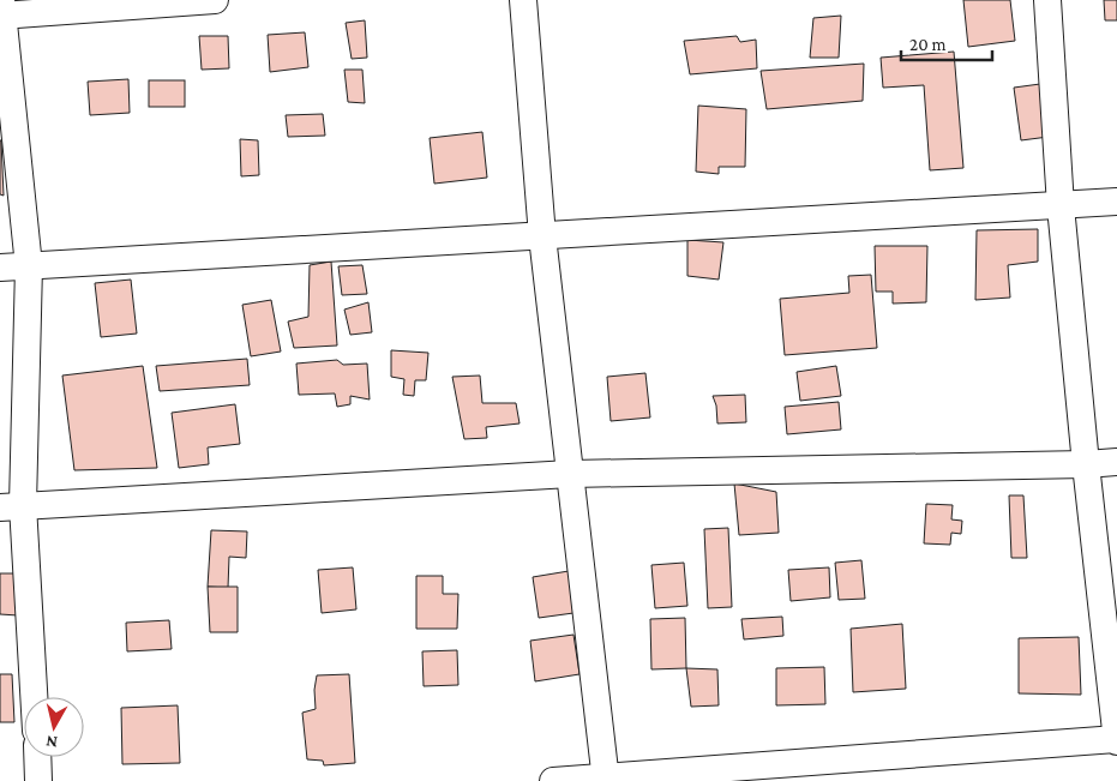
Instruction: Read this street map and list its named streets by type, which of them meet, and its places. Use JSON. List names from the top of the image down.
{
  "scale_bar": "20 m",
  "north": "bottom"
}
